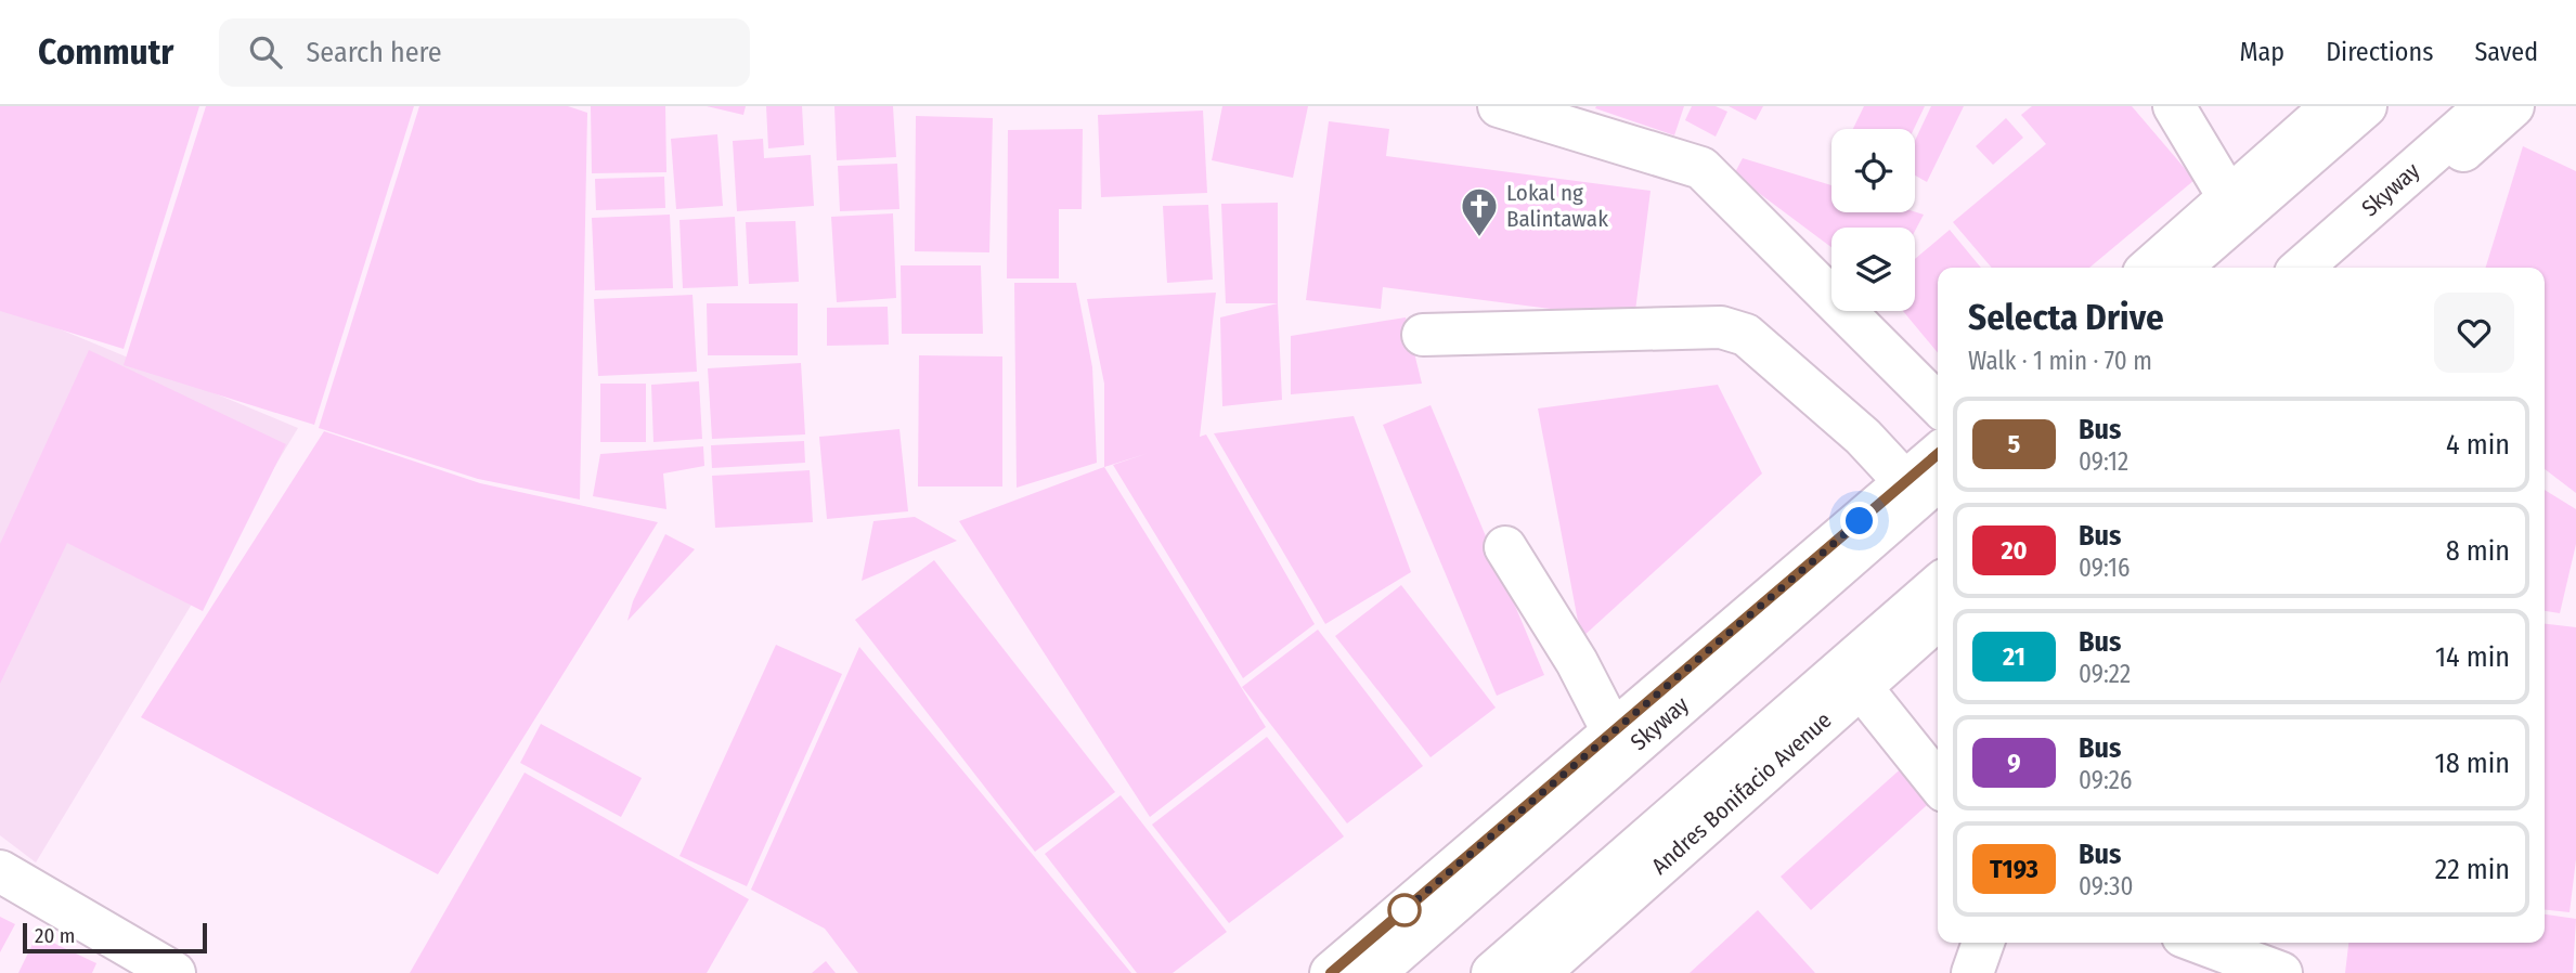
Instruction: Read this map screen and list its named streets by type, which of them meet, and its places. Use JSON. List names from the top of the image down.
{
  "streets": {
    "main road": ["Skyway", "Andres Bonifacio Avenue"]
  },
  "places": {
    "church": ["Lokal ng Balintawak"]
  },
  "lines": ["bus line 5"],
  "scale_bar": "20 m",
  "page": {
    "header": "Commutr",
    "search": "Search here",
    "nav": ["Map", "Directions", "Saved"],
    "heading": ["Selecta Drive", "Walk · 1 min · 70 m"],
    "list": [
      {
        "mark": "5",
        "name": "Bus",
        "note": "09:12",
        "value": "4 min"
      },
      {
        "mark": "20",
        "name": "Bus",
        "note": "09:16",
        "value": "8 min"
      },
      {
        "mark": "21",
        "name": "Bus",
        "note": "09:22",
        "value": "14 min"
      },
      {
        "mark": "9",
        "name": "Bus",
        "note": "09:26",
        "value": "18 min"
      },
      {
        "mark": "T193",
        "name": "Bus",
        "note": "09:30",
        "value": "22 min"
      }
    ],
    "scale": "20 m"
  }
}
